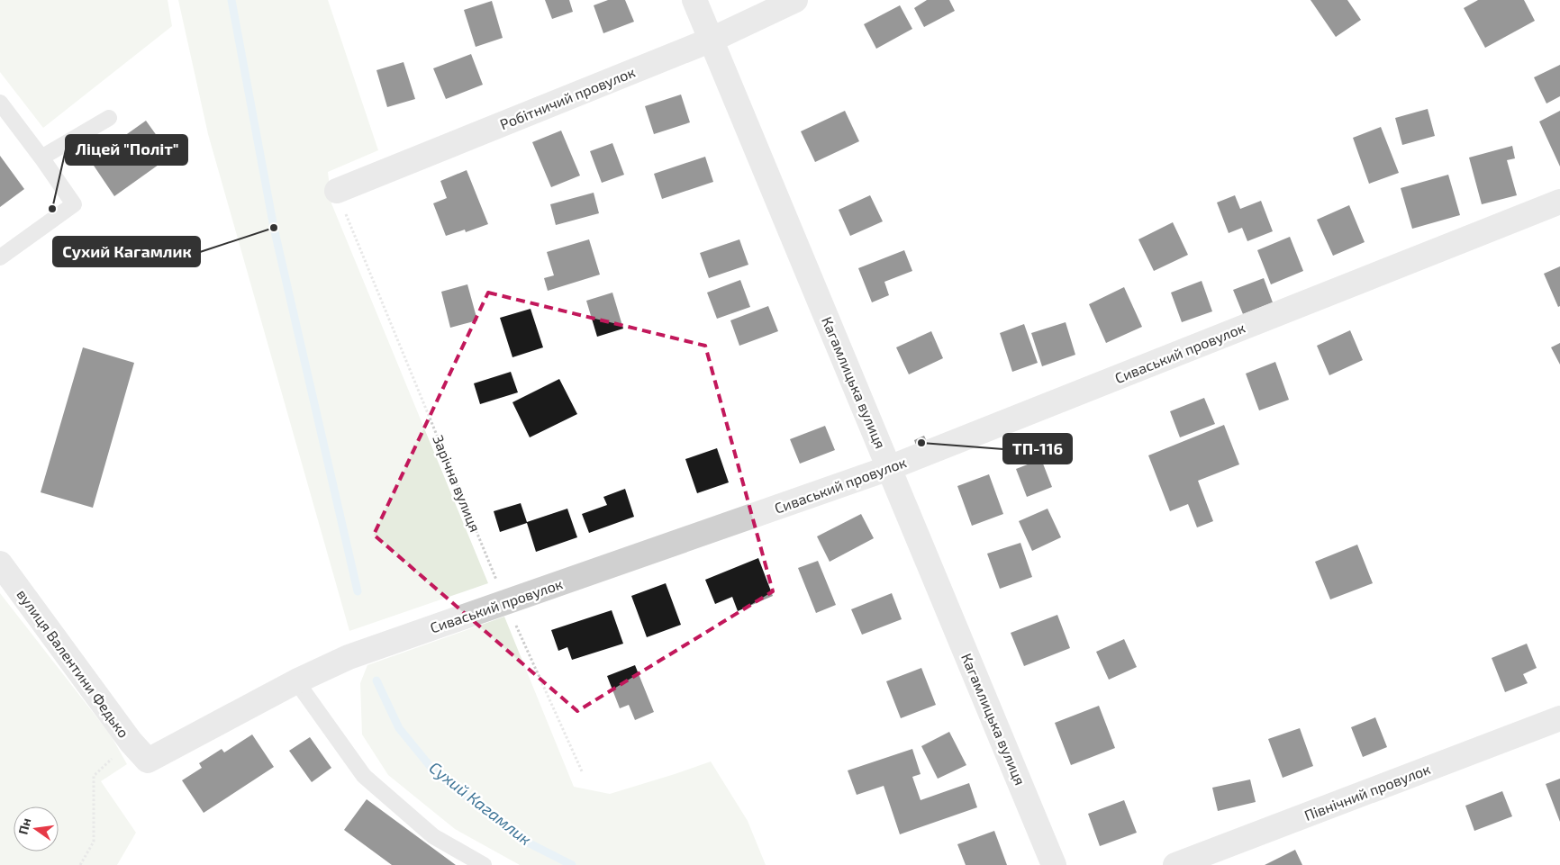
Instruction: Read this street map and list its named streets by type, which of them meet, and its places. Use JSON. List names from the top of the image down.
{
  "streets": {
    "street": [
      "Робітничий провулок",
      "Сиваський провулок",
      "Кагамлицька вулиця",
      "вулиця Валентини Федько",
      "Північний провулок"
    ],
    "path": ["Зарічна вулиця"]
  },
  "crossings": [
    ["Робітничий провулок", "Кагамлицька вулиця"],
    ["Робітничий провулок", "Зарічна вулиця"],
    ["Сиваський провулок", "Кагамлицька вулиця"],
    ["Сиваський провулок", "Зарічна вулиця"],
    ["Сиваський провулок", "вулиця Валентини Федько"]
  ],
  "water": ["Сухий Кагамлик"],
  "places": ["Ліцей \"Політ\"", "Сухий Кагамлик", "ТП-116"],
  "north": "left"
}
